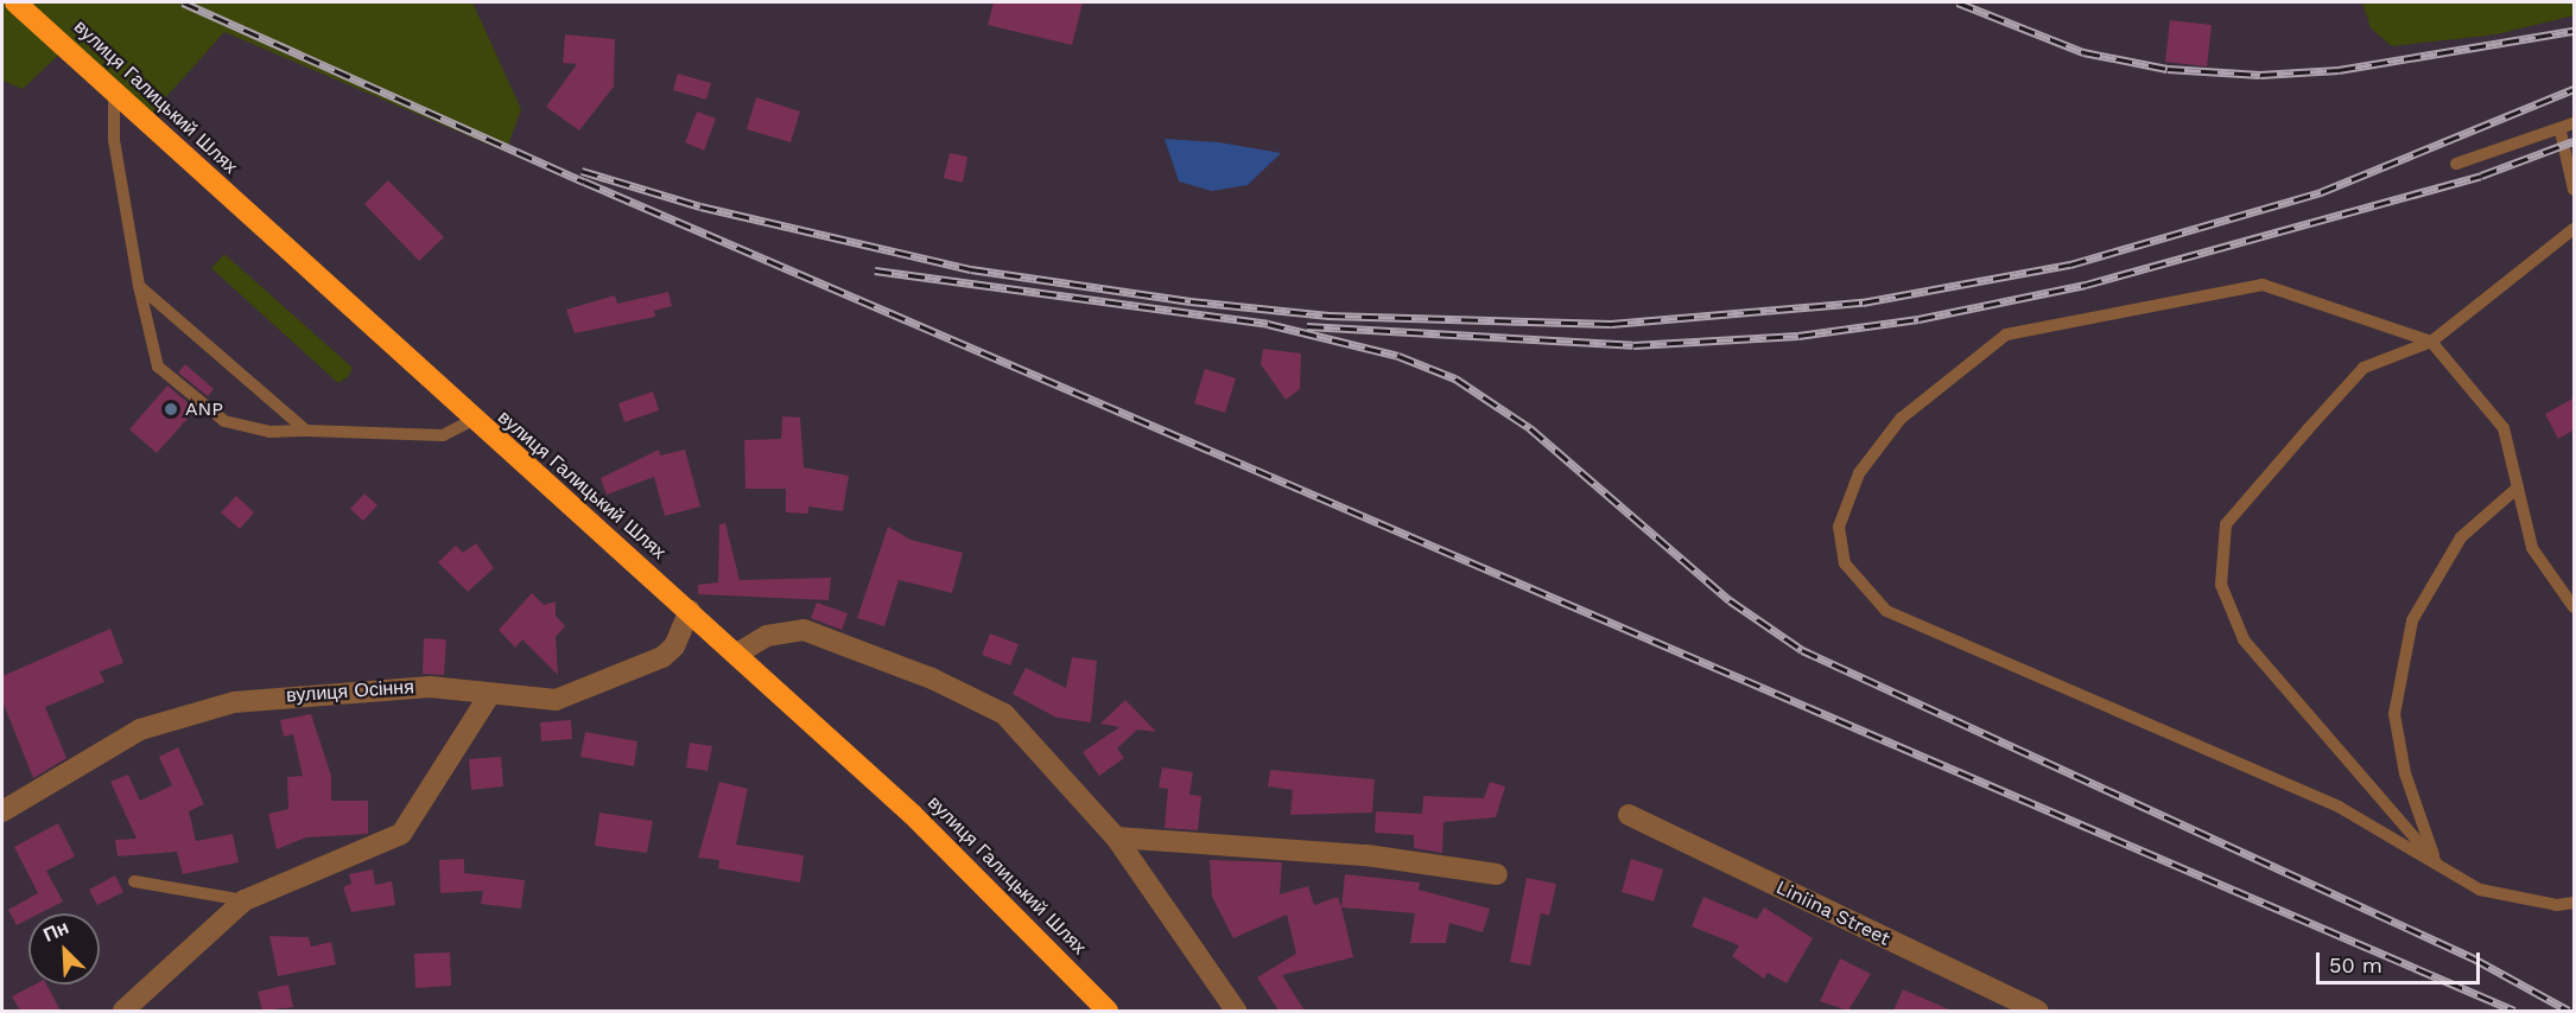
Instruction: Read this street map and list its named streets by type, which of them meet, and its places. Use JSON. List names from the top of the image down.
{
  "streets": {
    "highway": ["вулиця Галицький Шлях"],
    "street": ["вулиця Осіння", "Liniina Street"]
  },
  "crossings": [
    ["вулиця Галицький Шлях", "вулиця Осіння"]
  ],
  "places": ["ANP"],
  "scale_bar": "50 m",
  "north": "top left"
}
